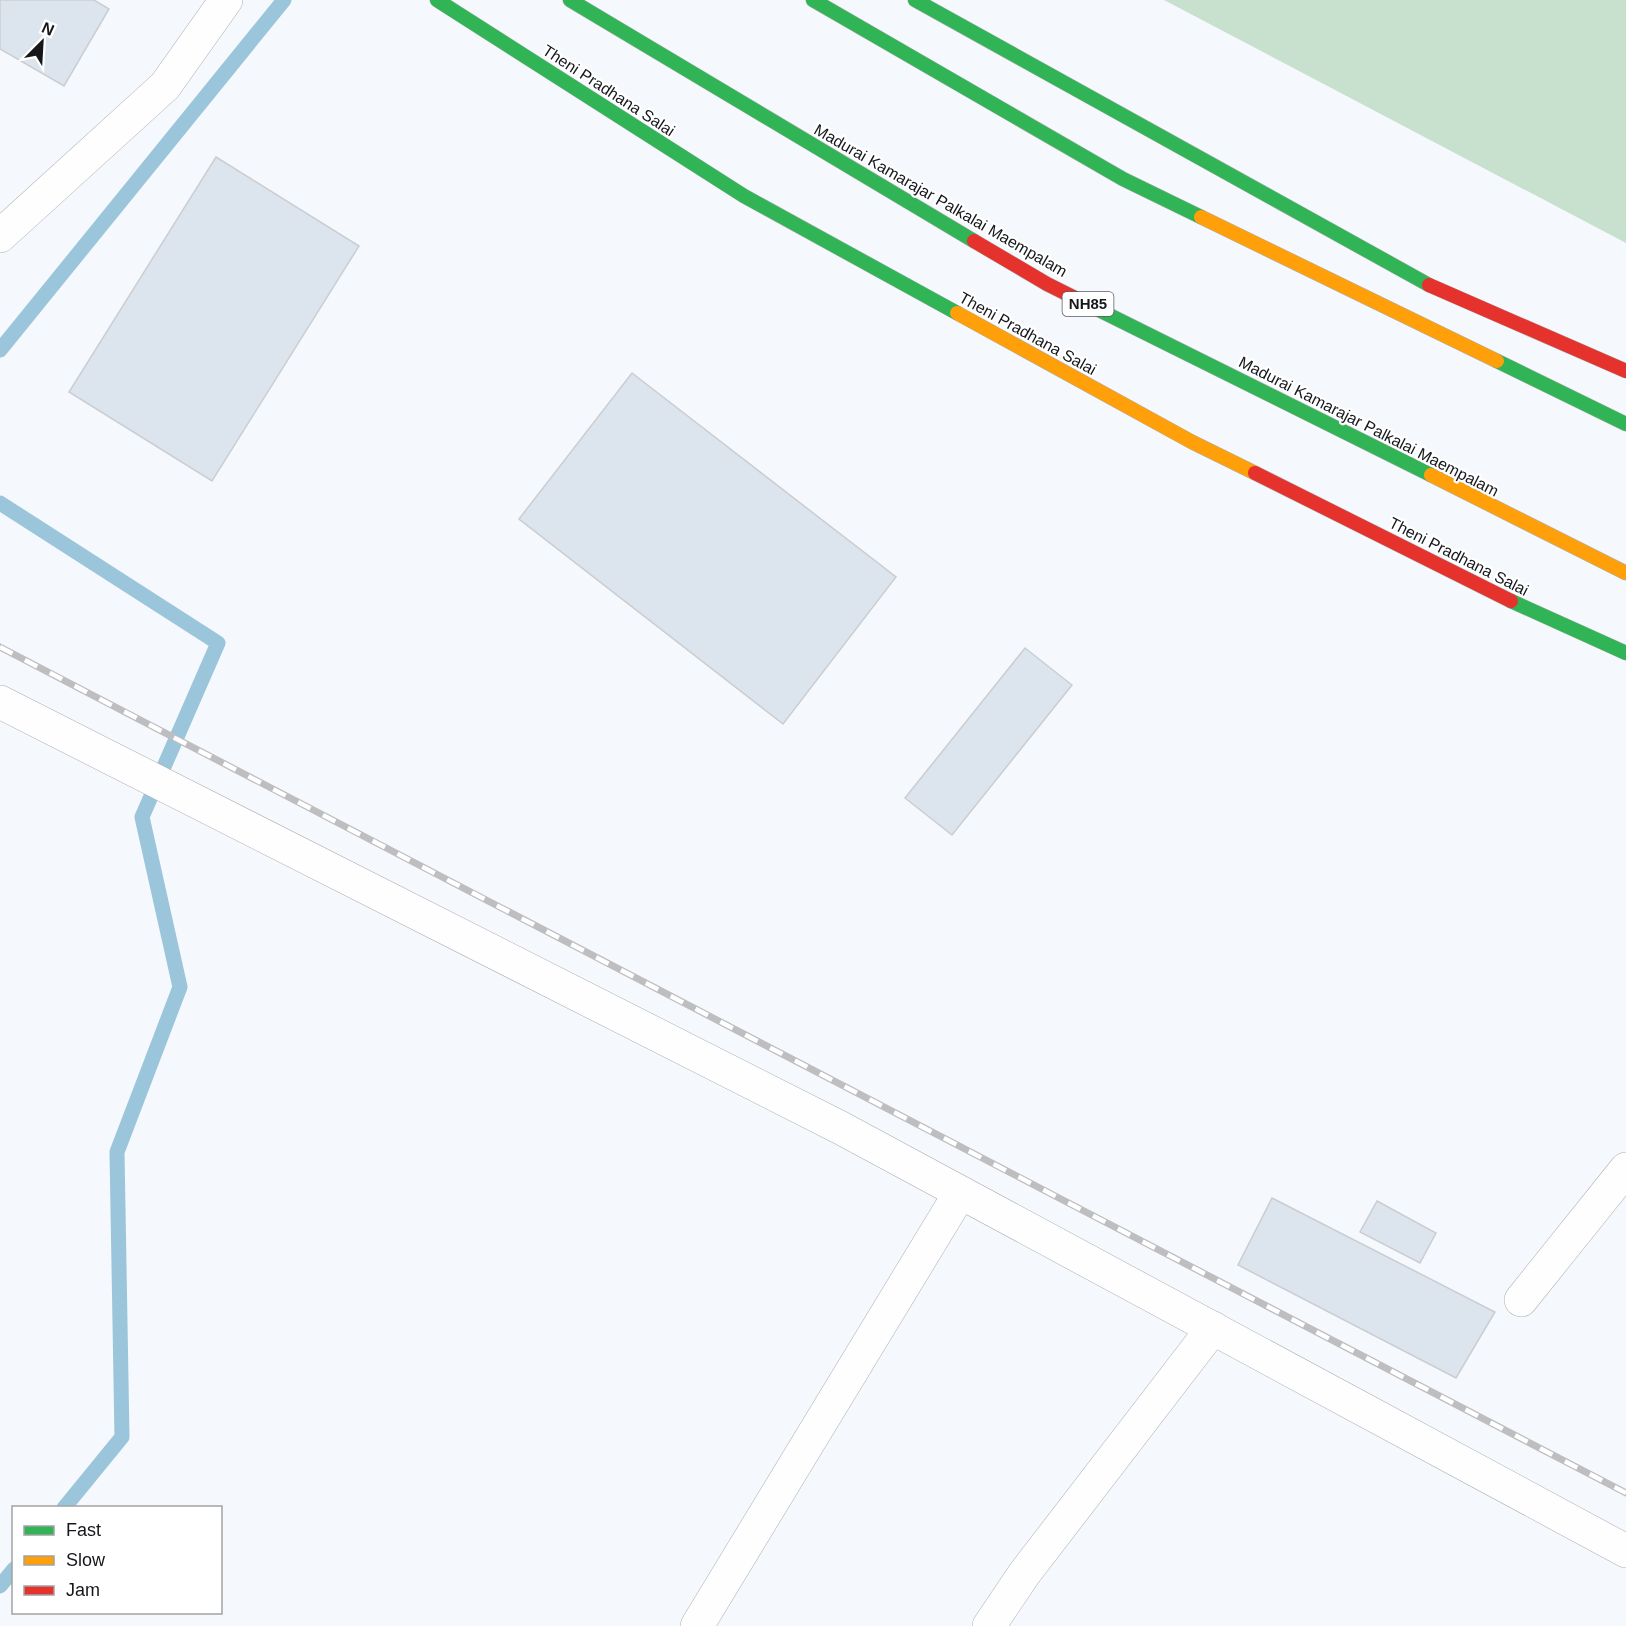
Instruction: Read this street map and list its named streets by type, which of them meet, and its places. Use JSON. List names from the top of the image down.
{
  "streets": {
    "main road": ["Theni Pradhana Salai", "Madurai Kamarajar Palkalai Maempalam", "NH85"]
  },
  "legend": ["Fast", "Slow", "Jam"],
  "north": "top right"
}
